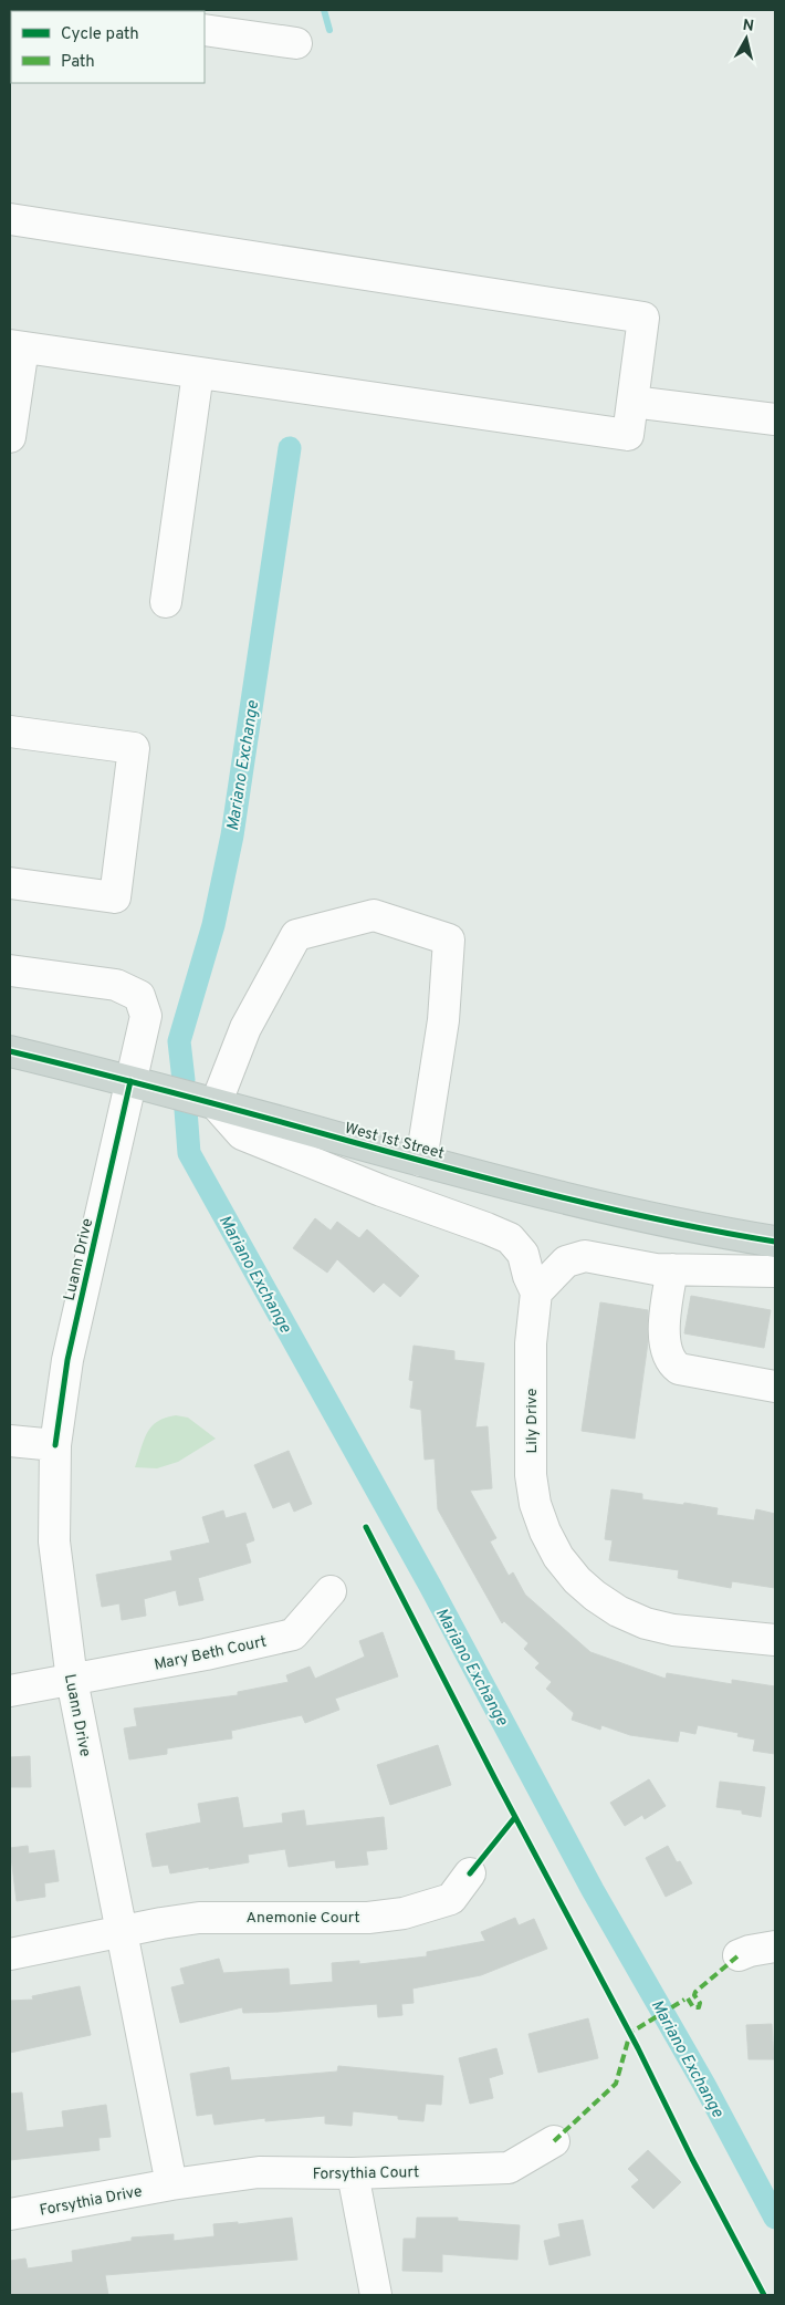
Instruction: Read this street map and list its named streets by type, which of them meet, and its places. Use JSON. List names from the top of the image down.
{
  "streets": {
    "main road": ["West 1st Street"],
    "street": [
      "Luann Drive",
      "Lily Drive",
      "Mary Beth Court",
      "Anemonie Court",
      "Forsythia Court",
      "Forsythia Drive"
    ]
  },
  "crossings": [
    ["West 1st Street", "Luann Drive"],
    ["Luann Drive", "Mary Beth Court"],
    ["Luann Drive", "Anemonie Court"],
    ["Luann Drive", "Forsythia Court"],
    ["Luann Drive", "Forsythia Drive"],
    ["Forsythia Court", "Forsythia Drive"]
  ],
  "water": ["Mariano Exchange"],
  "legend": ["Cycle path", "Path"],
  "north": "top"
}
